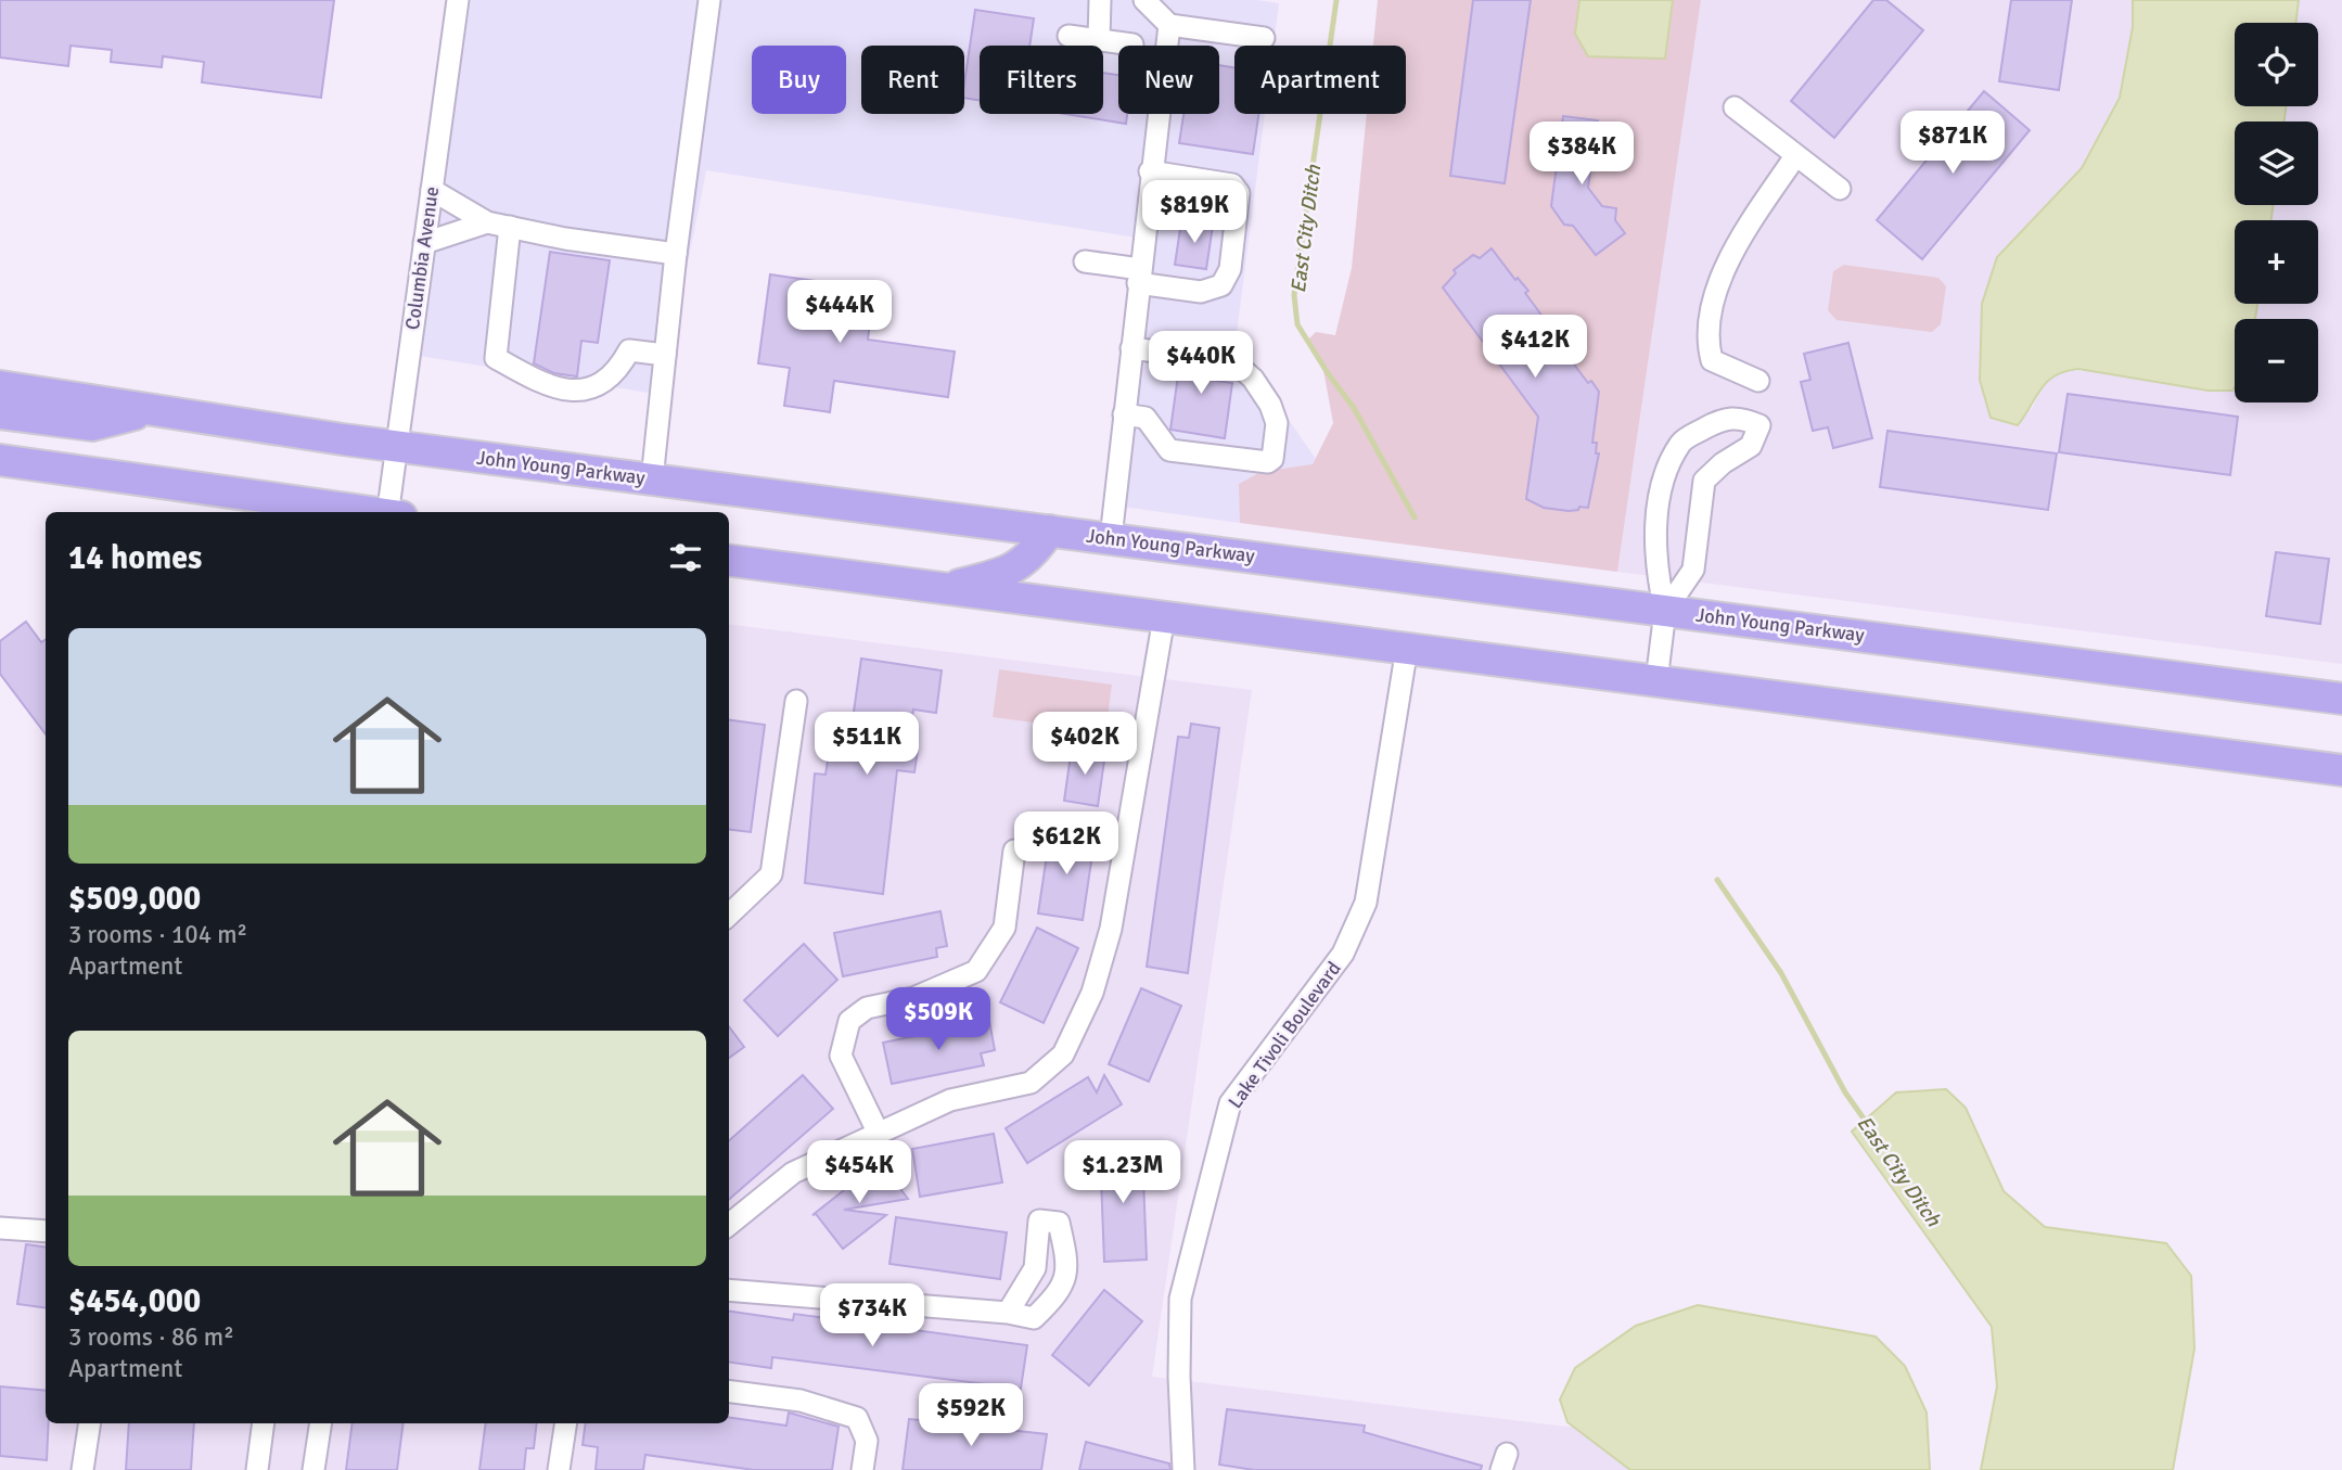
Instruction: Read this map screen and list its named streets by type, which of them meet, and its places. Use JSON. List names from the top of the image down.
{
  "streets": {
    "highway": ["John Young Parkway"],
    "street": ["Columbia Avenue", "Lake Tivoli Boulevard"]
  },
  "crossings": [
    ["Columbia Avenue", "John Young Parkway"]
  ],
  "water": ["East City Ditch"],
  "page": {
    "map_buttons": ["+", "−"],
    "chip": [
      "Buy",
      "Rent",
      "Filters",
      "New",
      "Apartment"
    ],
    "price": [
      "$871K",
      "$384K",
      "$819K",
      "$444K",
      "$412K",
      "$440K",
      "$511K",
      "$402K",
      "$612K",
      "$509K",
      "$454K",
      "$1.23M",
      "$734K",
      "$592K"
    ],
    "heading": "14 homes",
    "list": [
      {
        "name": "$509,000",
        "note": "3 rooms · 104 m² · Apartment"
      },
      {
        "name": "$454,000",
        "note": "3 rooms · 86 m² · Apartment"
      }
    ]
  }
}
